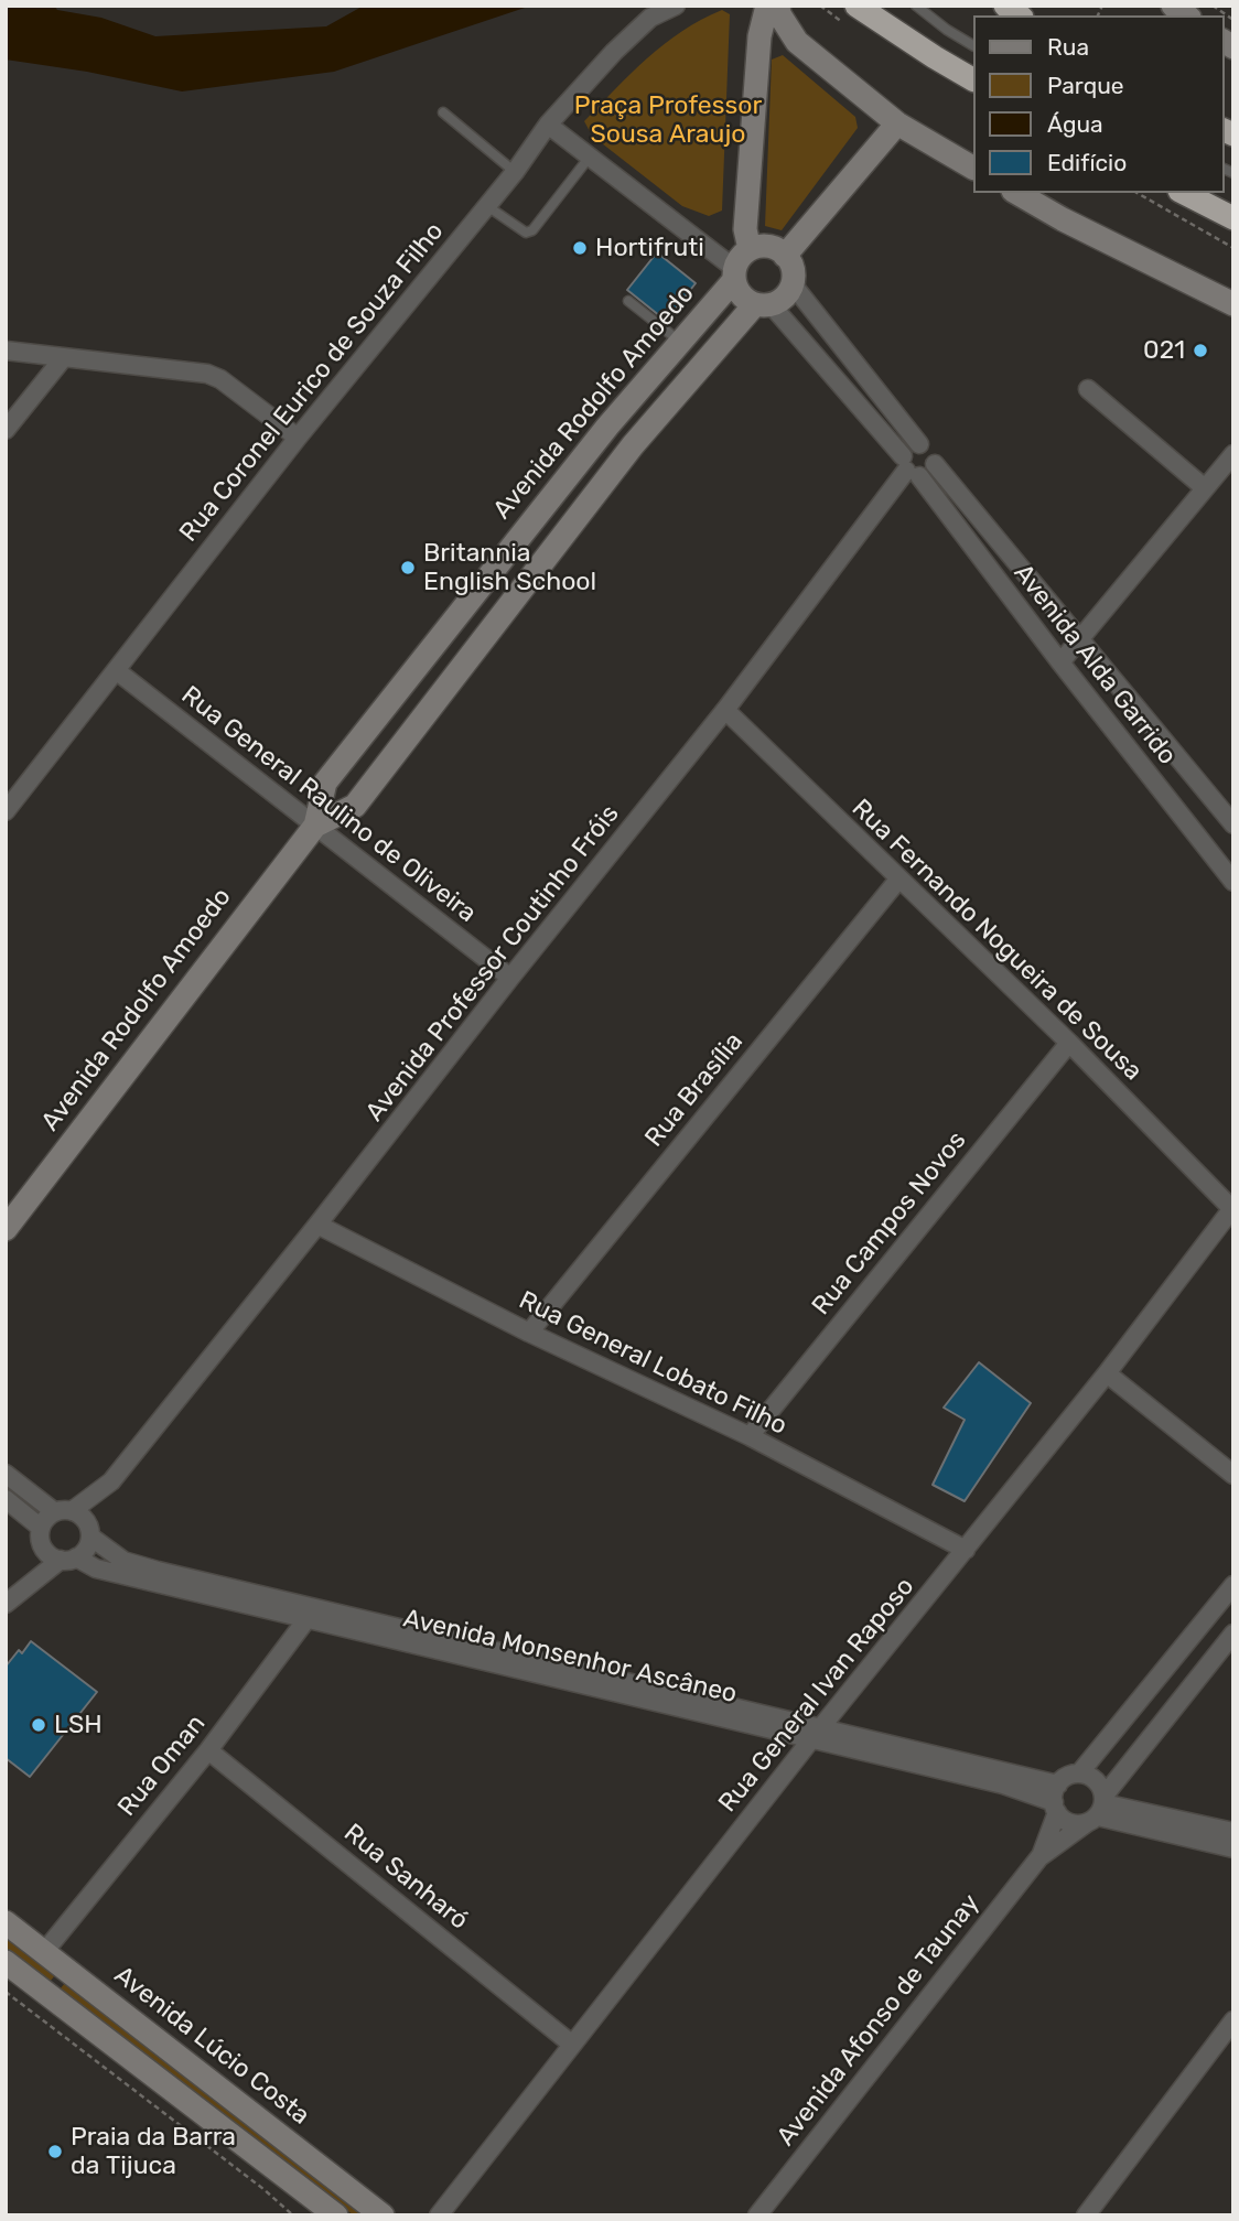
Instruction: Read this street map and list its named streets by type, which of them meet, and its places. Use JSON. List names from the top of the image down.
{
  "streets": {
    "street": [
      "Rua Coronel Eurico de Souza Filho",
      "Avenida Rodolfo Amoedo",
      "Avenida Alda Garrido",
      "Rua General Raulino de Oliveira",
      "Rua Fernando Nogueira de Sousa",
      "Avenida Professor Coutinho Fróis",
      "Rua Brasília",
      "Rua Campos Novos",
      "Rua General Lobato Filho",
      "Avenida Monsenhor Ascâneo",
      "Rua General Ivan Raposo",
      "Rua Oman",
      "Rua Sanharó",
      "Avenida Afonso de Taunay",
      "Avenida Lúcio Costa"
    ]
  },
  "crossings": [
    ["Rua Coronel Eurico de Souza Filho", "Rua General Raulino de Oliveira"],
    ["Avenida Rodolfo Amoedo", "Avenida Alda Garrido"],
    ["Avenida Rodolfo Amoedo", "Rua General Raulino de Oliveira"],
    ["Avenida Alda Garrido", "Avenida Professor Coutinho Fróis"],
    ["Rua General Raulino de Oliveira", "Avenida Professor Coutinho Fróis"],
    ["Rua Fernando Nogueira de Sousa", "Avenida Professor Coutinho Fróis"],
    ["Rua Fernando Nogueira de Sousa", "Rua Brasília"],
    ["Rua Fernando Nogueira de Sousa", "Rua Campos Novos"],
    ["Rua Fernando Nogueira de Sousa", "Rua General Ivan Raposo"],
    ["Avenida Professor Coutinho Fróis", "Rua General Lobato Filho"],
    ["Avenida Professor Coutinho Fróis", "Avenida Monsenhor Ascâneo"],
    ["Rua Brasília", "Rua General Lobato Filho"],
    ["Rua Campos Novos", "Rua General Lobato Filho"],
    ["Rua General Lobato Filho", "Rua General Ivan Raposo"],
    ["Avenida Monsenhor Ascâneo", "Rua General Ivan Raposo"],
    ["Avenida Monsenhor Ascâneo", "Rua Oman"],
    ["Avenida Monsenhor Ascâneo", "Avenida Afonso de Taunay"],
    ["Rua General Ivan Raposo", "Rua Sanharó"],
    ["Rua Oman", "Rua Sanharó"],
    ["Rua Oman", "Avenida Lúcio Costa"]
  ],
  "parks": ["Praça Professor Sousa Araujo"],
  "places": [
    "Hortifruti",
    "021",
    "Britannia English School",
    "LSH",
    "Praia da Barra da Tijuca"
  ],
  "legend": [
    "Rua",
    "Parque",
    "Água",
    "Edifício"
  ]
}
